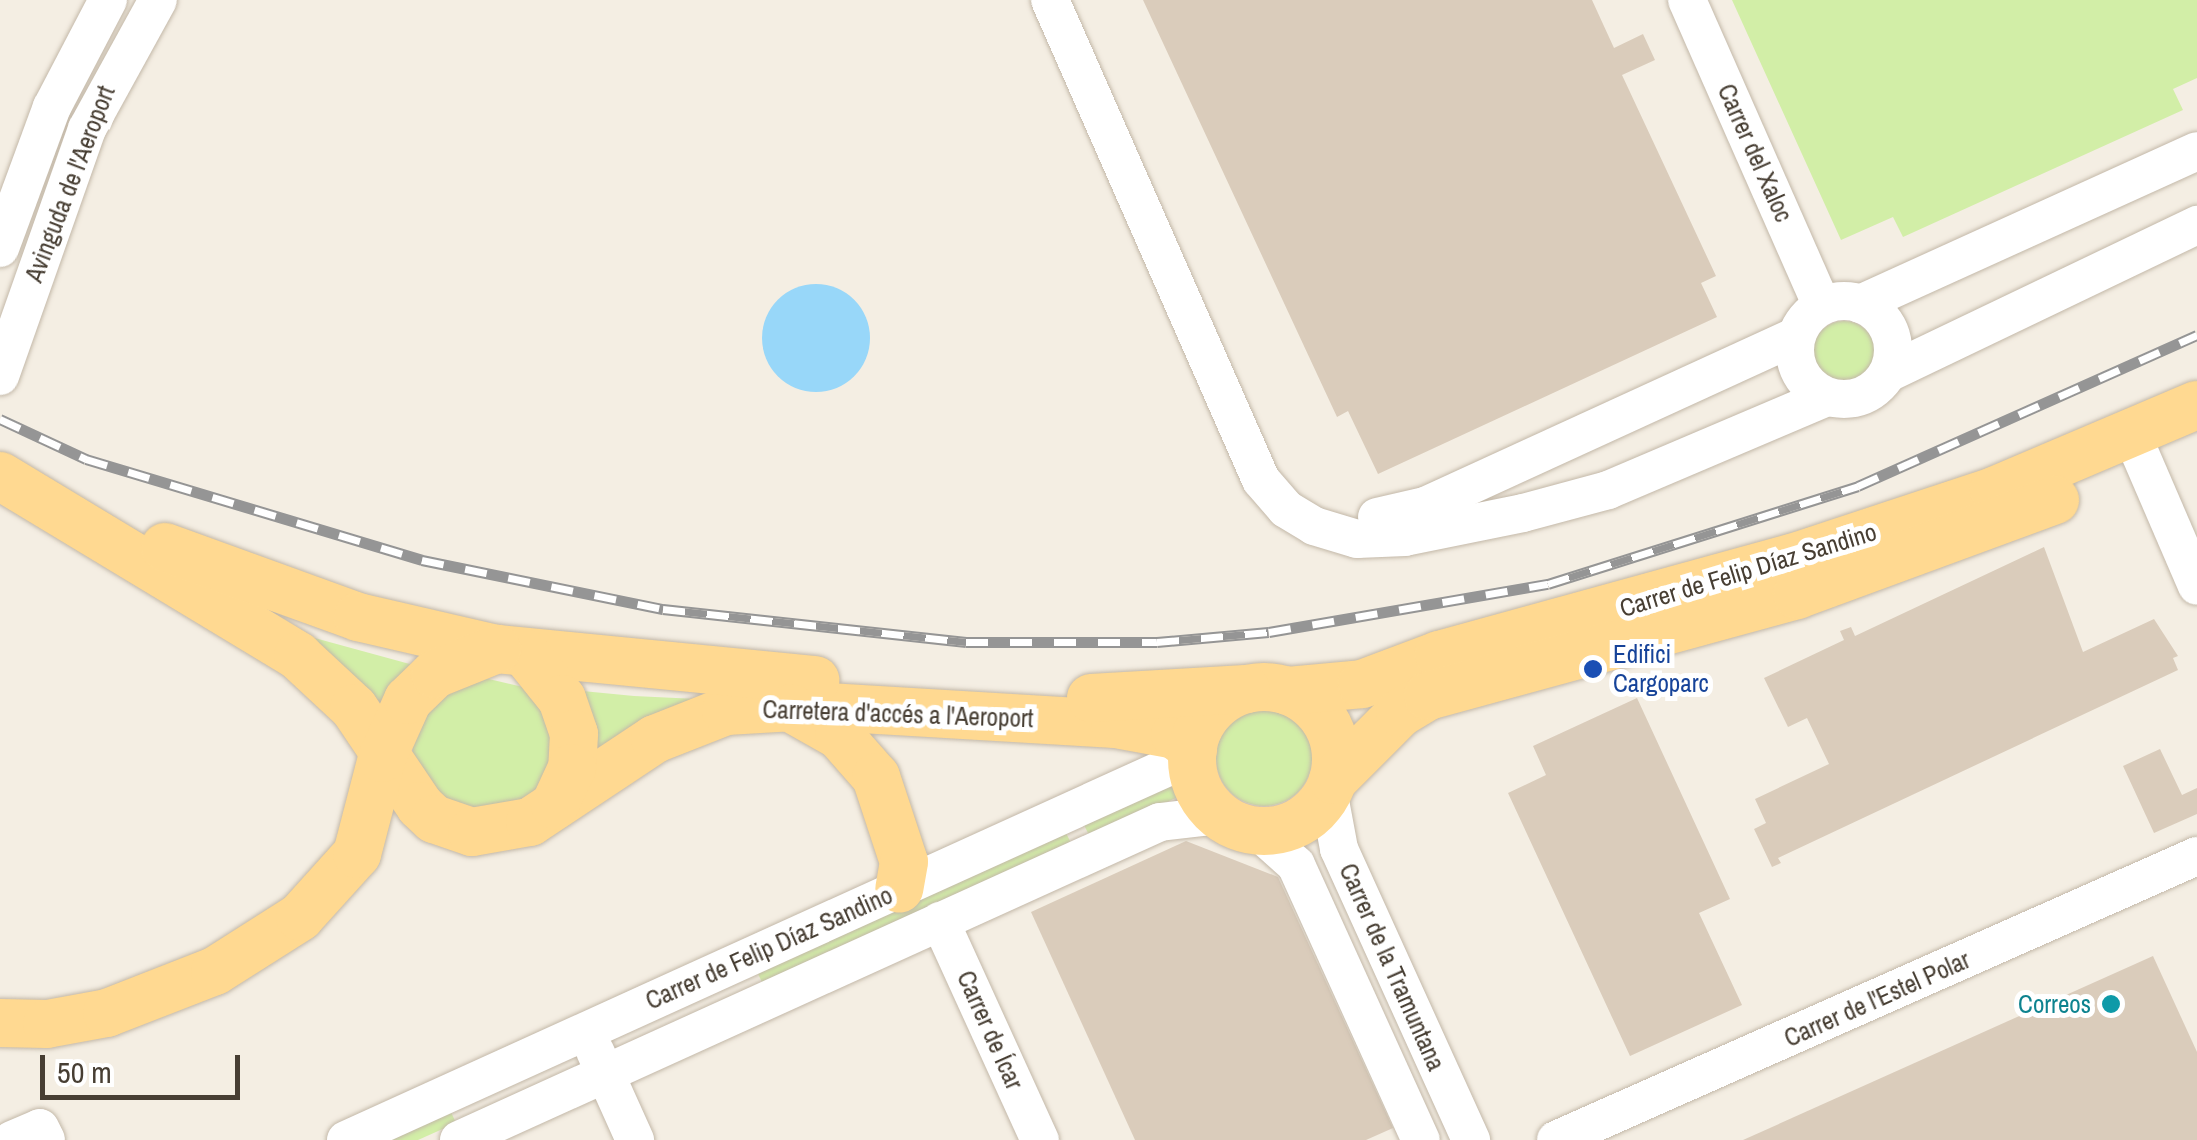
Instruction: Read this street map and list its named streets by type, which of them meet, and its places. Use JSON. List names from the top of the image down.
{
  "streets": {
    "main road": ["Carrer de Felip Díaz Sandino", "Carretera d'accés a l'Aeroport"],
    "street": [
      "Carrer del Xaloc",
      "Avinguda de l'Aeroport",
      "Carrer de la Tramuntana",
      "Carrer de l'Estel Polar",
      "Carrer de Ícar"
    ]
  },
  "crossings": [
    ["Carrer de Felip Díaz Sandino", "Carretera d'accés a l'Aeroport"],
    ["Carrer de Felip Díaz Sandino", "Carrer de la Tramuntana"],
    ["Carrer de Felip Díaz Sandino", "Carrer de Ícar"],
    ["Carretera d'accés a l'Aeroport", "Carrer de la Tramuntana"]
  ],
  "places": ["Edifici Cargoparc", "Correos"],
  "scale_bar": "50 m"
}
